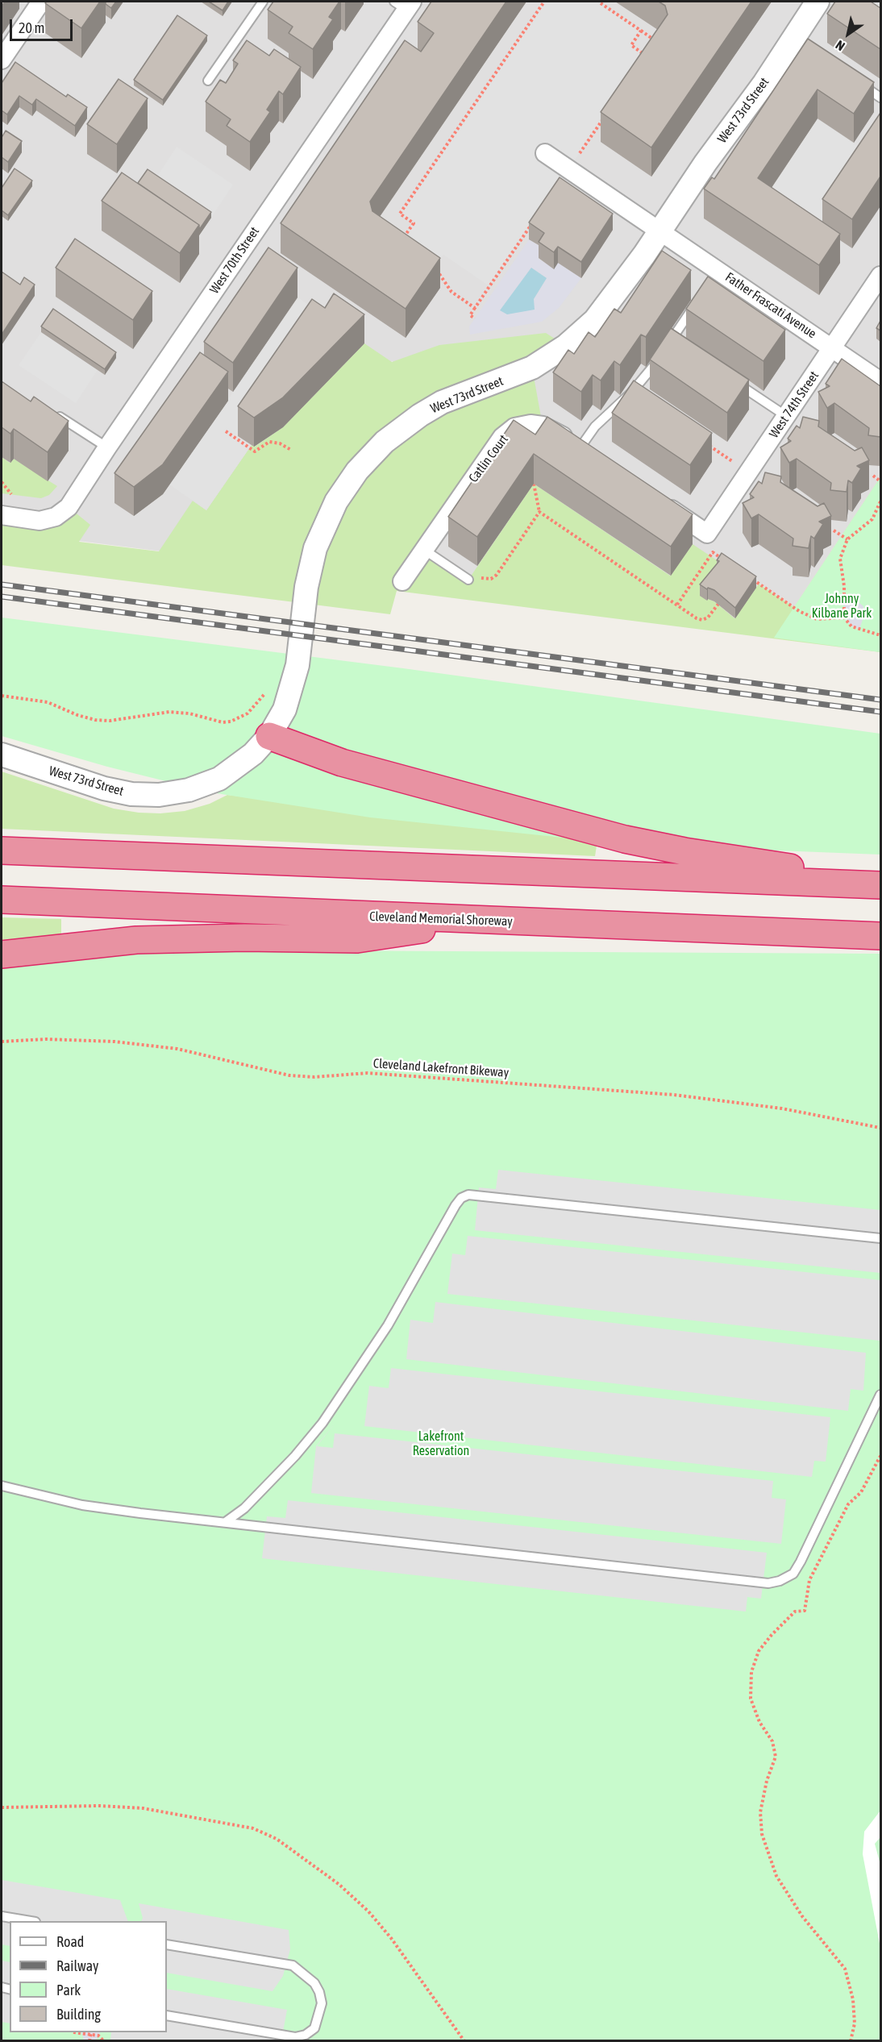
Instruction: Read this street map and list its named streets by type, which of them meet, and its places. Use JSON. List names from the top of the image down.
{
  "streets": {
    "highway": ["Cleveland Memorial Shoreway"],
    "street": [
      "West 73rd Street",
      "West 70th Street",
      "Father Frascati Avenue",
      "West 74th Street",
      "Catlin Court"
    ],
    "path": ["Cleveland Lakefront Bikeway"]
  },
  "crossings": [
    ["West 73rd Street", "Father Frascati Avenue"],
    ["Father Frascati Avenue", "West 74th Street"]
  ],
  "parks": ["Johnny Kilbane Park", "Lakefront Reservation"],
  "legend": [
    "Road",
    "Railway",
    "Park",
    "Building"
  ],
  "scale_bar": "20 m",
  "north": "bottom left"
}
